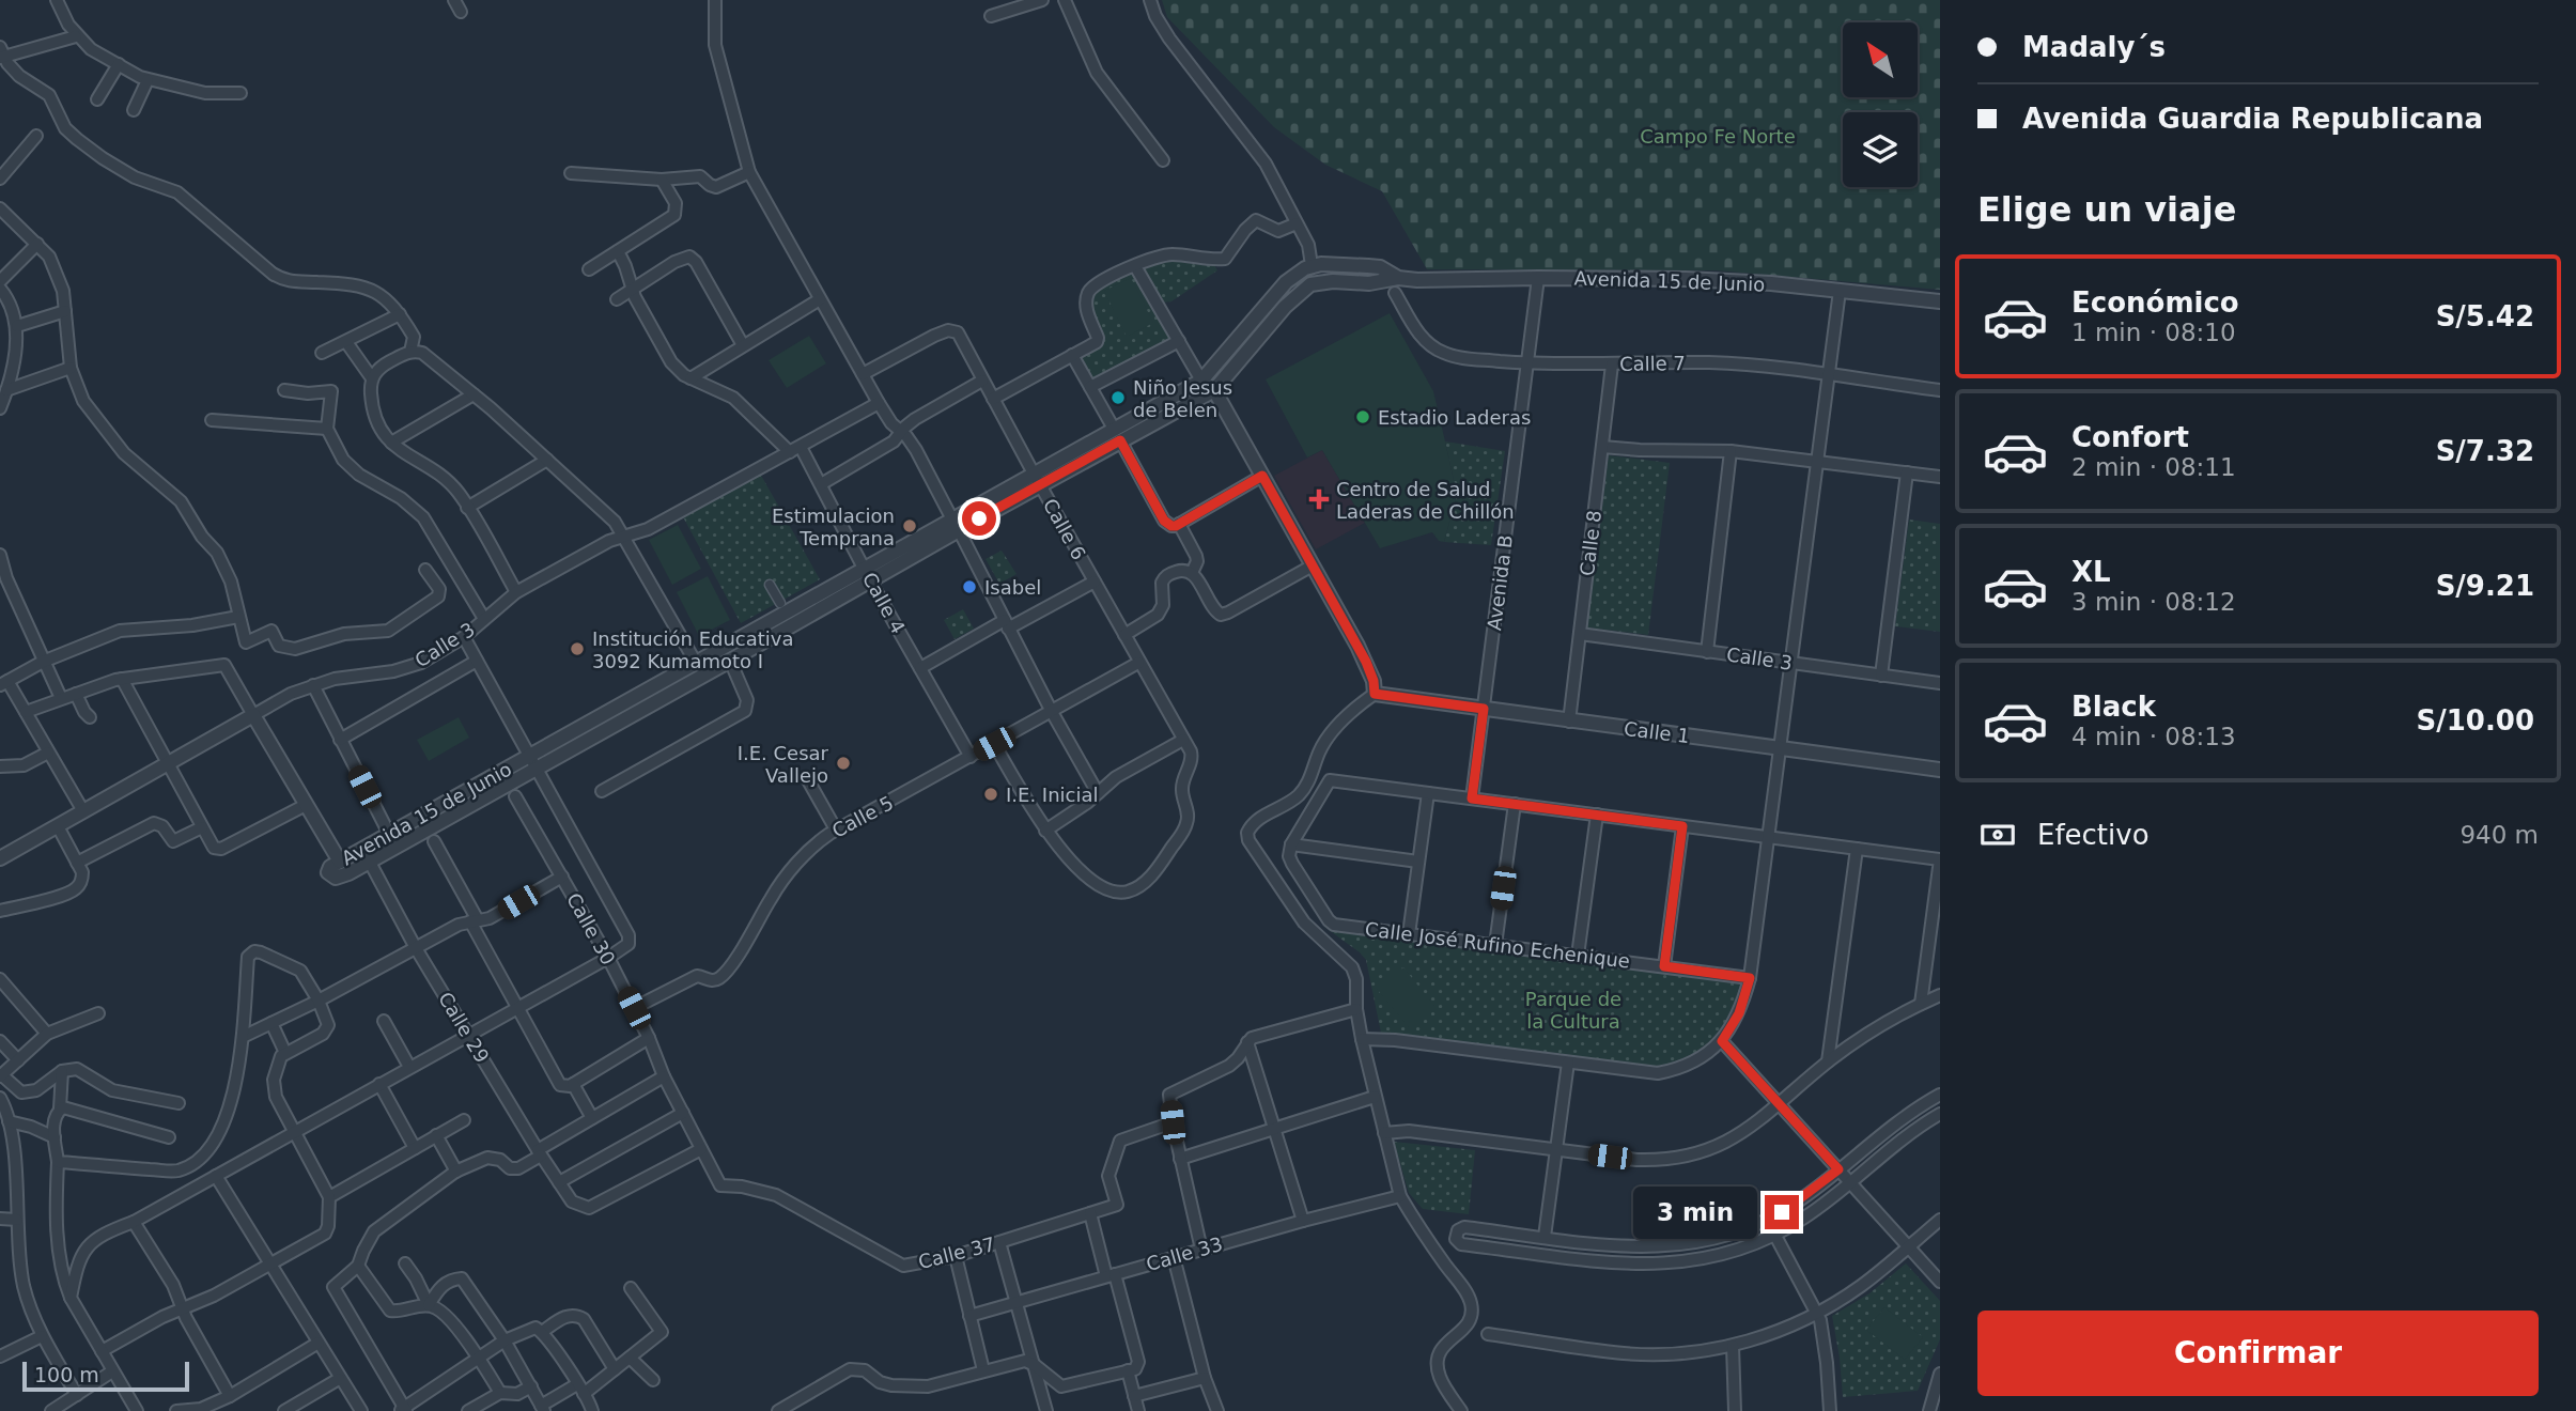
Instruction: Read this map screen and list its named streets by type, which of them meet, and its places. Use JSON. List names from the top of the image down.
{
  "streets": {
    "street": [
      "Avenida 15 de Junio",
      "Calle 7",
      "Calle 6",
      "Calle 8",
      "Avenida B",
      "Calle 4",
      "Calle 3",
      "Calle 1",
      "Calle 5",
      "Calle 30",
      "Calle José Rufino Echenique",
      "Calle 29",
      "Calle 37",
      "Calle 33"
    ]
  },
  "crossings": [
    ["Avenida 15 de Junio", "Calle 6"],
    ["Avenida 15 de Junio", "Avenida B"],
    ["Avenida 15 de Junio", "Calle 4"],
    ["Avenida 15 de Junio", "Calle 29"],
    ["Calle 7", "Calle 8"],
    ["Calle 7", "Avenida B"],
    ["Calle 6", "Calle 5"],
    ["Calle 8", "Calle 3"],
    ["Calle 8", "Calle 1"],
    ["Avenida B", "Calle 1"],
    ["Calle 4", "Calle 3"],
    ["Calle 4", "Calle 5"],
    ["Calle 5", "Calle 30"],
    ["Calle 30", "Calle 29"],
    ["Calle 30", "Calle 37"]
  ],
  "parks": ["Campo Fe Norte", "Parque de la Cultura"],
  "places": {
    "other": [
      "Niño Jesus de Belen",
      "Estadio Laderas",
      "Estimulacion Temprana",
      "Isabel",
      "Institución Educativa 3092 Kumamoto I",
      "I.E. Cesar Vallejo",
      "I.E. Inicial"
    ],
    "health": ["Centro de Salud Laderas de Chillón"]
  },
  "scale_bar": "100 m",
  "north": "top left",
  "page": {
    "banner": ["Madaly´s", "Avenida Guardia Republicana"],
    "heading": "Elige un viaje",
    "list": [
      {
        "name": "Económico",
        "note": "1 min · 08:10",
        "value": "S/5.42"
      },
      {
        "name": "Confort",
        "note": "2 min · 08:11",
        "value": "S/7.32"
      },
      {
        "name": "XL",
        "note": "3 min · 08:12",
        "value": "S/9.21"
      },
      {
        "name": "Black",
        "note": "4 min · 08:13",
        "value": "S/10.00"
      }
    ],
    "pay": ["Efectivo", "940 m"],
    "bubble": "3 min",
    "buttons": "Confirmar",
    "scale": "100 m"
  }
}
